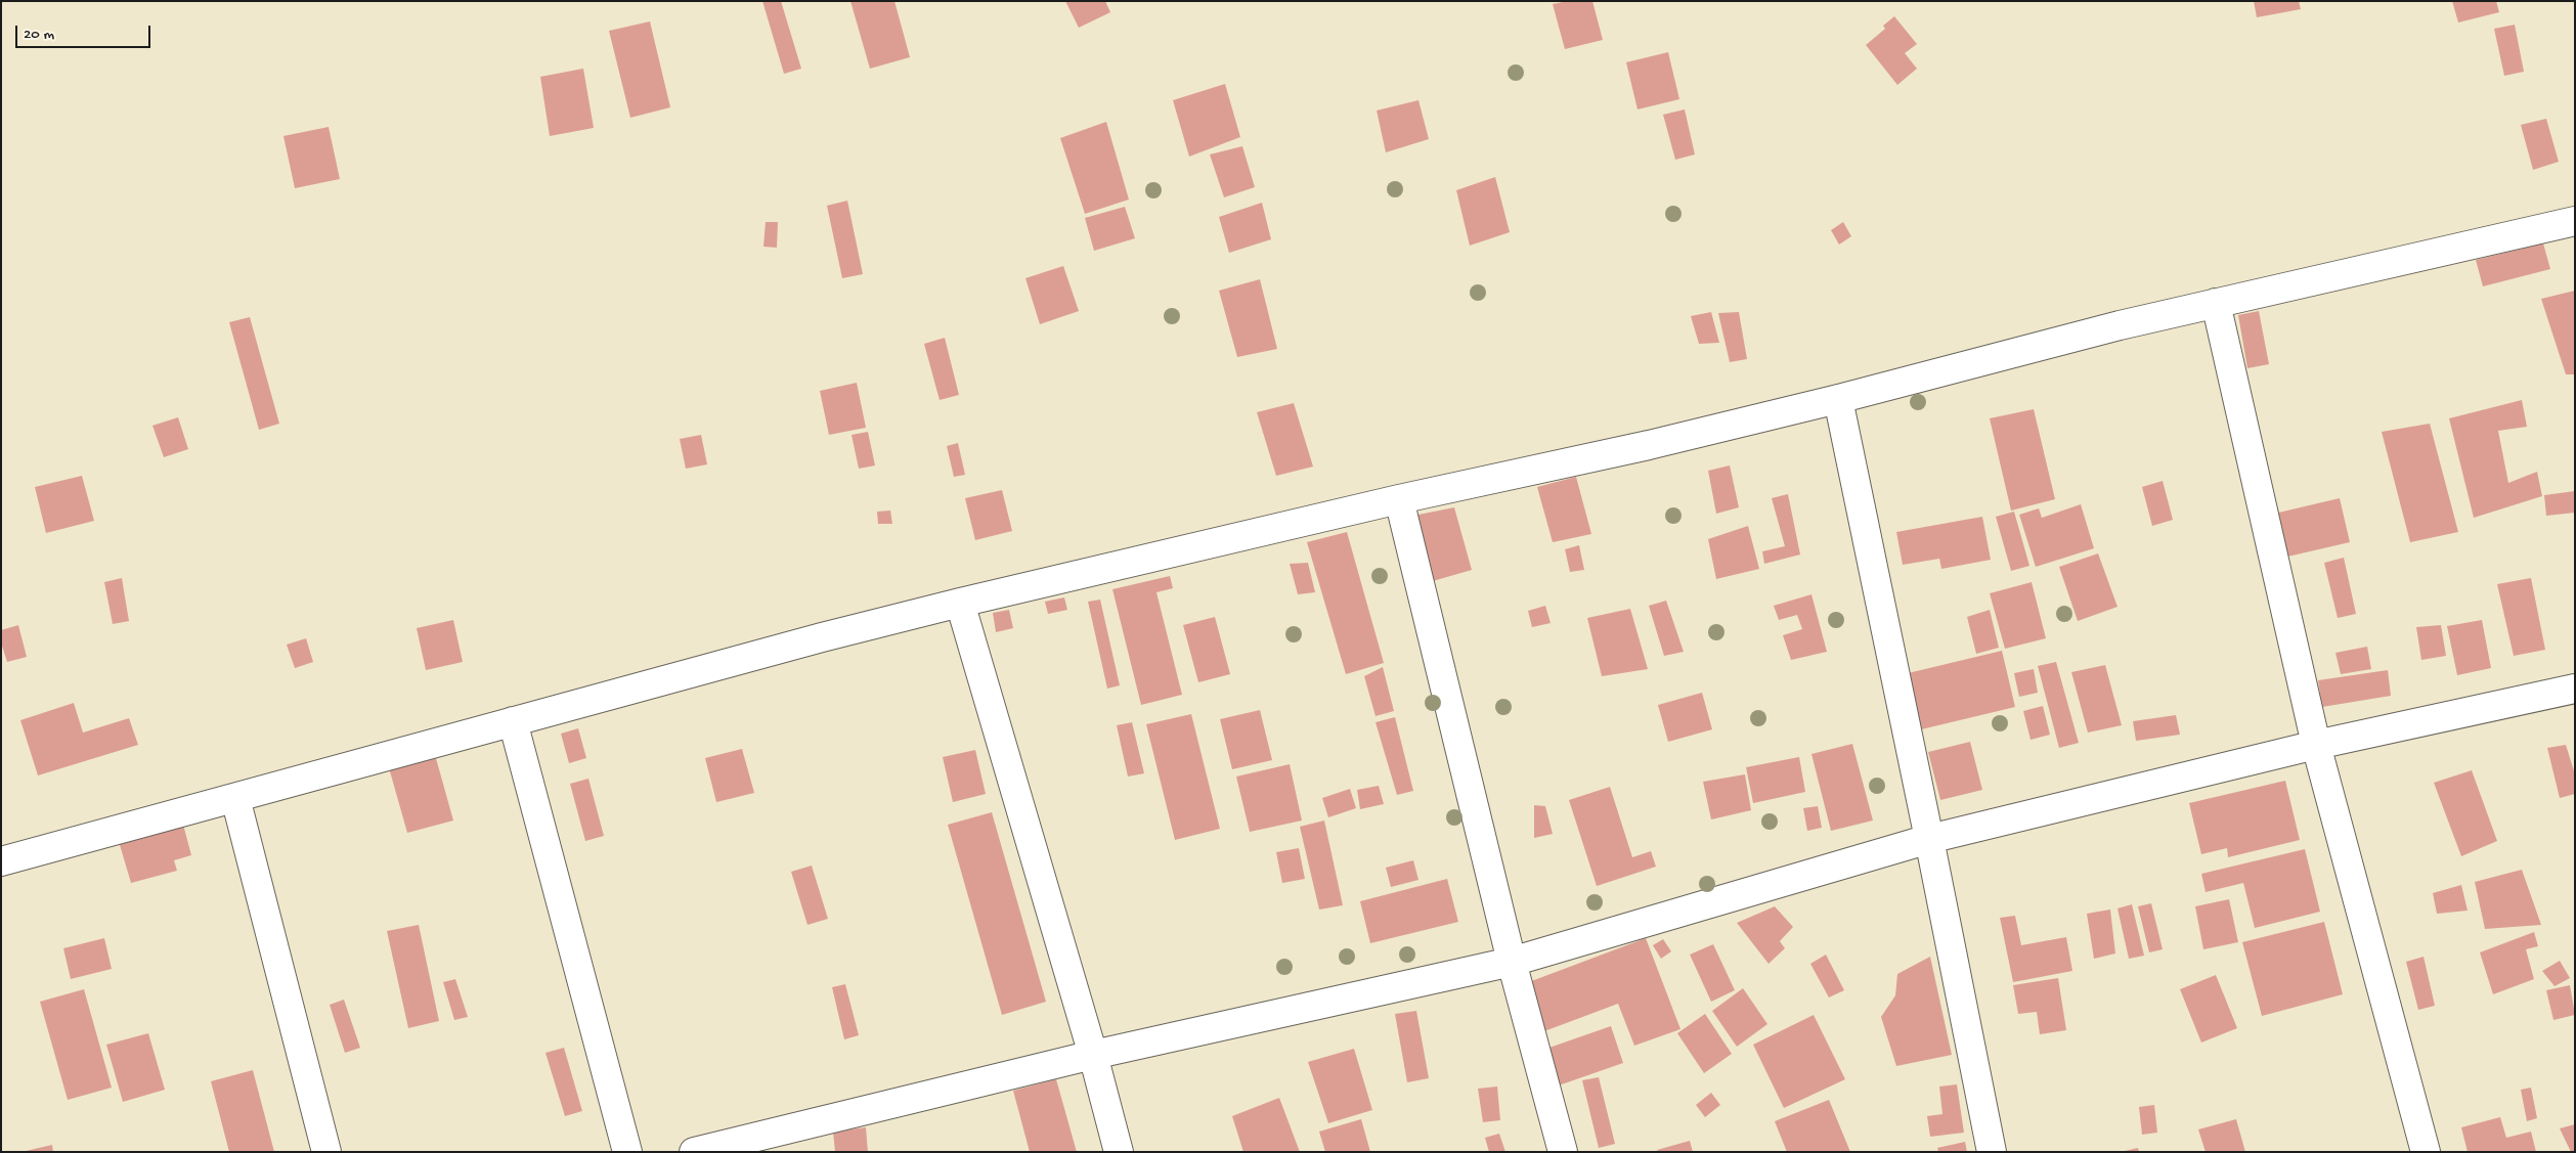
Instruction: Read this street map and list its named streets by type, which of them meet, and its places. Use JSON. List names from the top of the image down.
{
  "scale_bar": "20 m"
}
